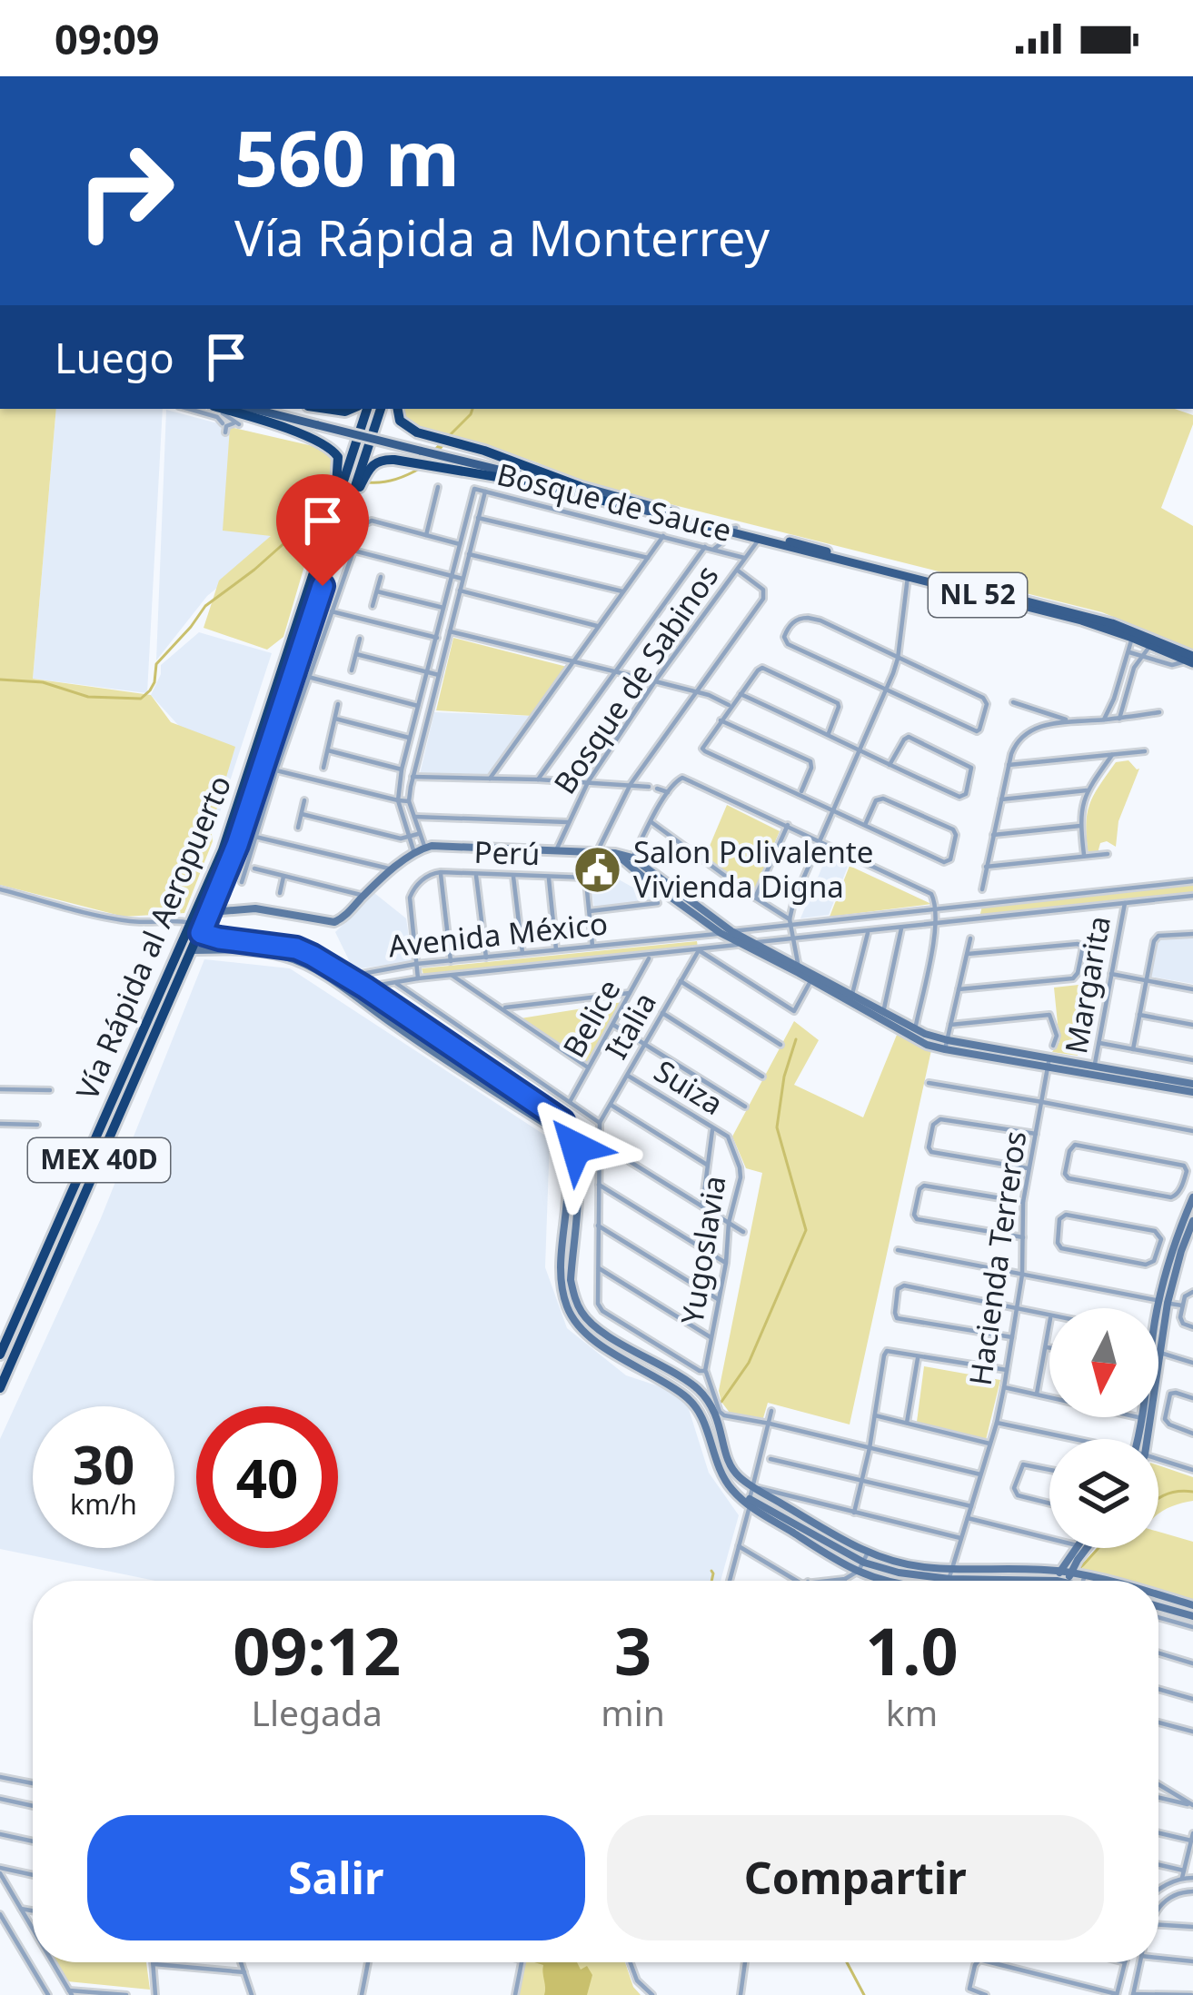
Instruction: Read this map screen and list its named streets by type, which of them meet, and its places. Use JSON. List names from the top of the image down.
{
  "streets": {
    "highway": ["Vía Rápida al Aeropuerto", "MEX 40D"],
    "main road": ["NL 52"],
    "street": [
      "Bosque de Sauce",
      "Bosque de Sabinos",
      "Perú",
      "Avenida México",
      "Margarita",
      "Belice",
      "Italia",
      "Suiza",
      "Yugoslavia",
      "Hacienda Terreros"
    ]
  },
  "crossings": [
    ["Bosque de Sauce", "Bosque de Sabinos"],
    ["NL 52", "Bosque de Sabinos"],
    ["Perú", "Avenida México"],
    ["Avenida México", "Margarita"],
    ["Avenida México", "Belice"],
    ["Avenida México", "Italia"],
    ["Italia", "Suiza"],
    ["Suiza", "Yugoslavia"]
  ],
  "places": {
    "public building": ["Salon Polivalente Vivienda Digna"]
  },
  "north": "bottom",
  "page": {
    "status": "09:09",
    "turn": ["560 m", "Vía Rápida a Monterrey"],
    "then": "Luego",
    "speed": "30 km/h",
    "limit": "40",
    "eta": [
      "09:12",
      "Llegada",
      "3",
      "min",
      "1.0",
      "km"
    ],
    "buttons": ["Salir", "Compartir"]
  }
}
